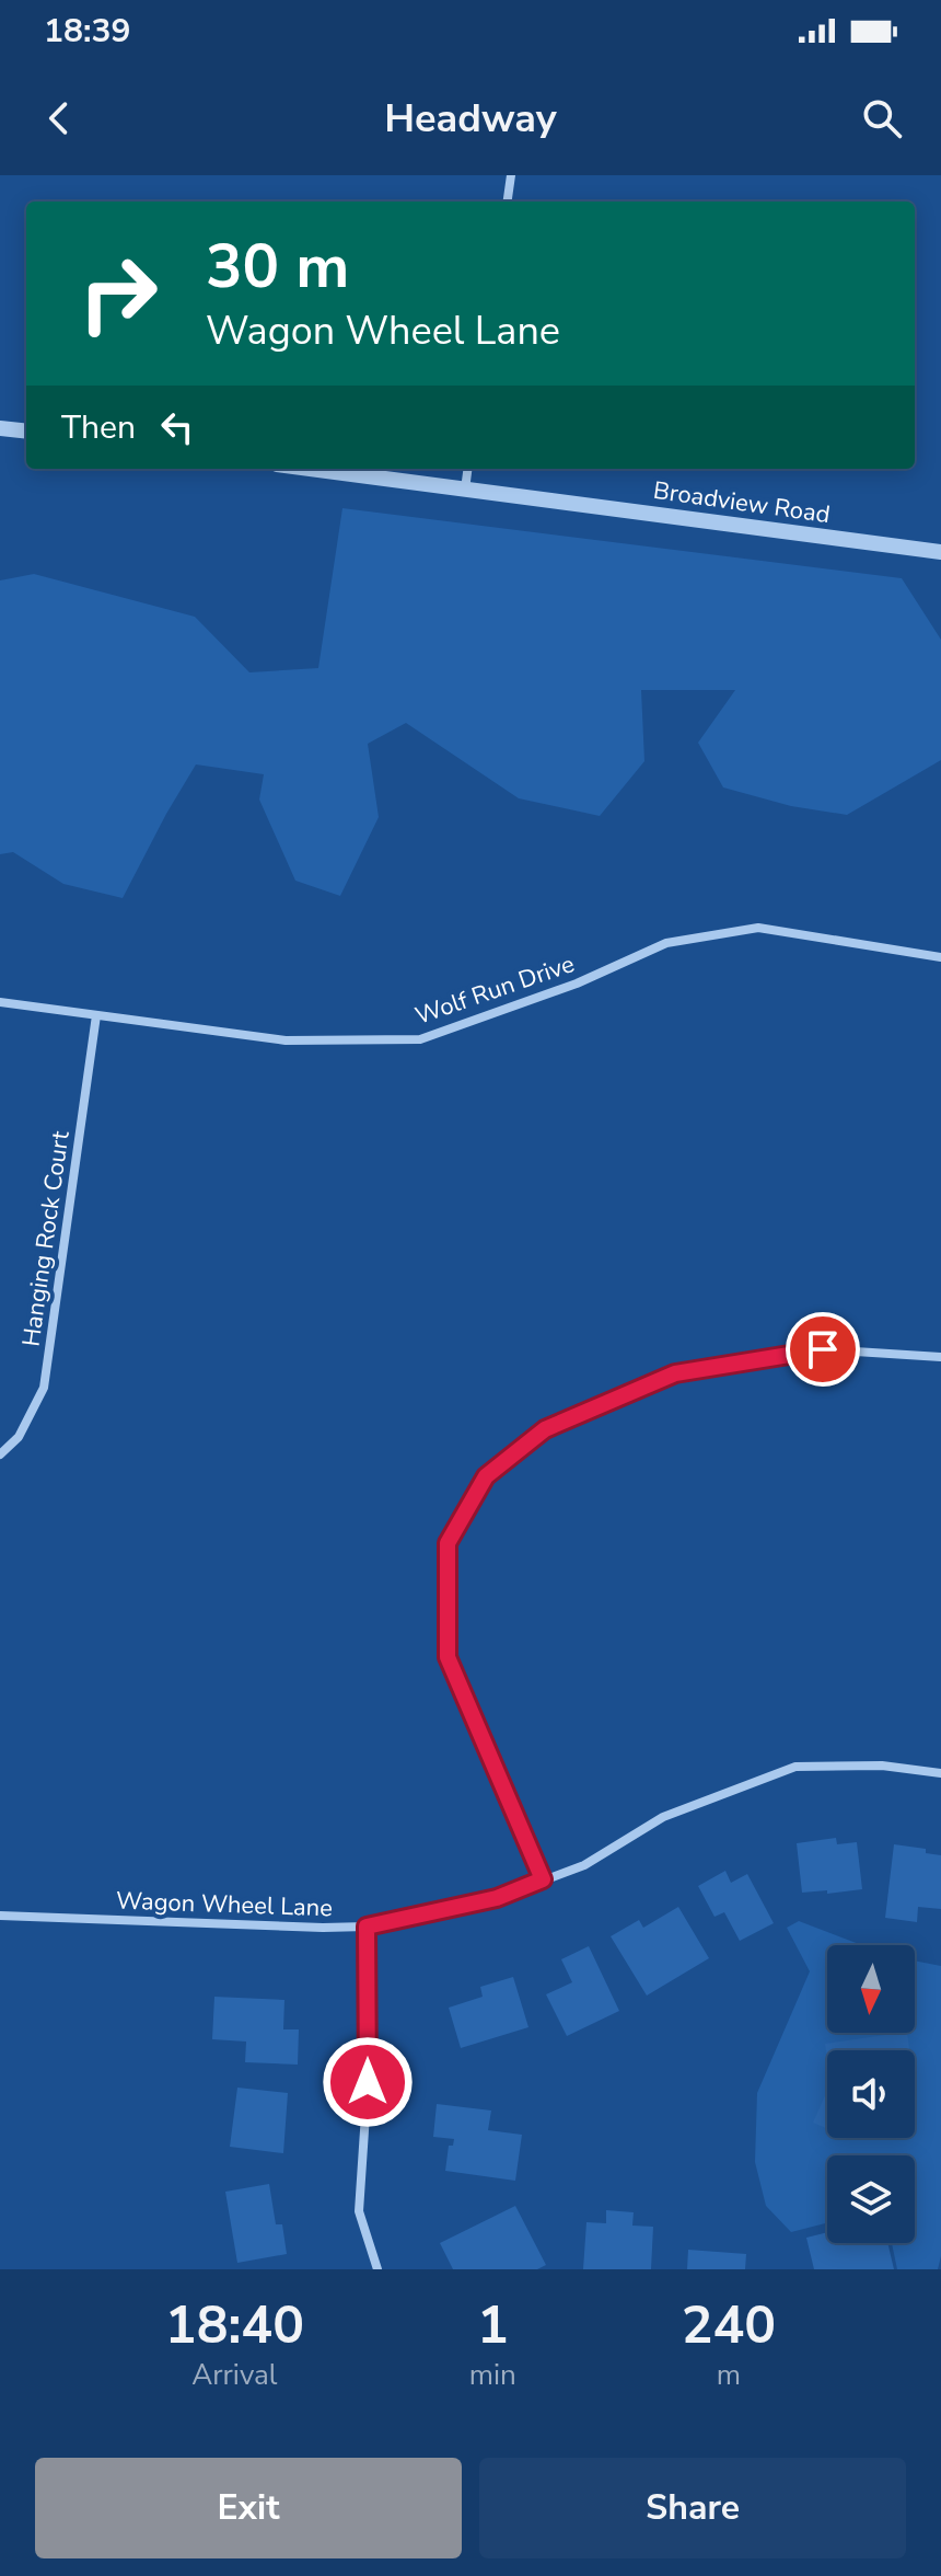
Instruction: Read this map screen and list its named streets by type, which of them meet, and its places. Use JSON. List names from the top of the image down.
{
  "streets": {
    "street": [
      "Broadview Road",
      "Wolf Run Drive",
      "Hanging Rock Court",
      "Wagon Wheel Lane"
    ]
  },
  "crossings": [
    ["Wolf Run Drive", "Hanging Rock Court"]
  ],
  "north": "bottom",
  "page": {
    "status": "18:39",
    "header": "Headway",
    "turn": ["30 m", "Wagon Wheel Lane"],
    "then": "Then",
    "eta": [
      "18:40",
      "Arrival",
      "1",
      "min",
      "240",
      "m"
    ],
    "buttons": ["Exit", "Share"]
  }
}
